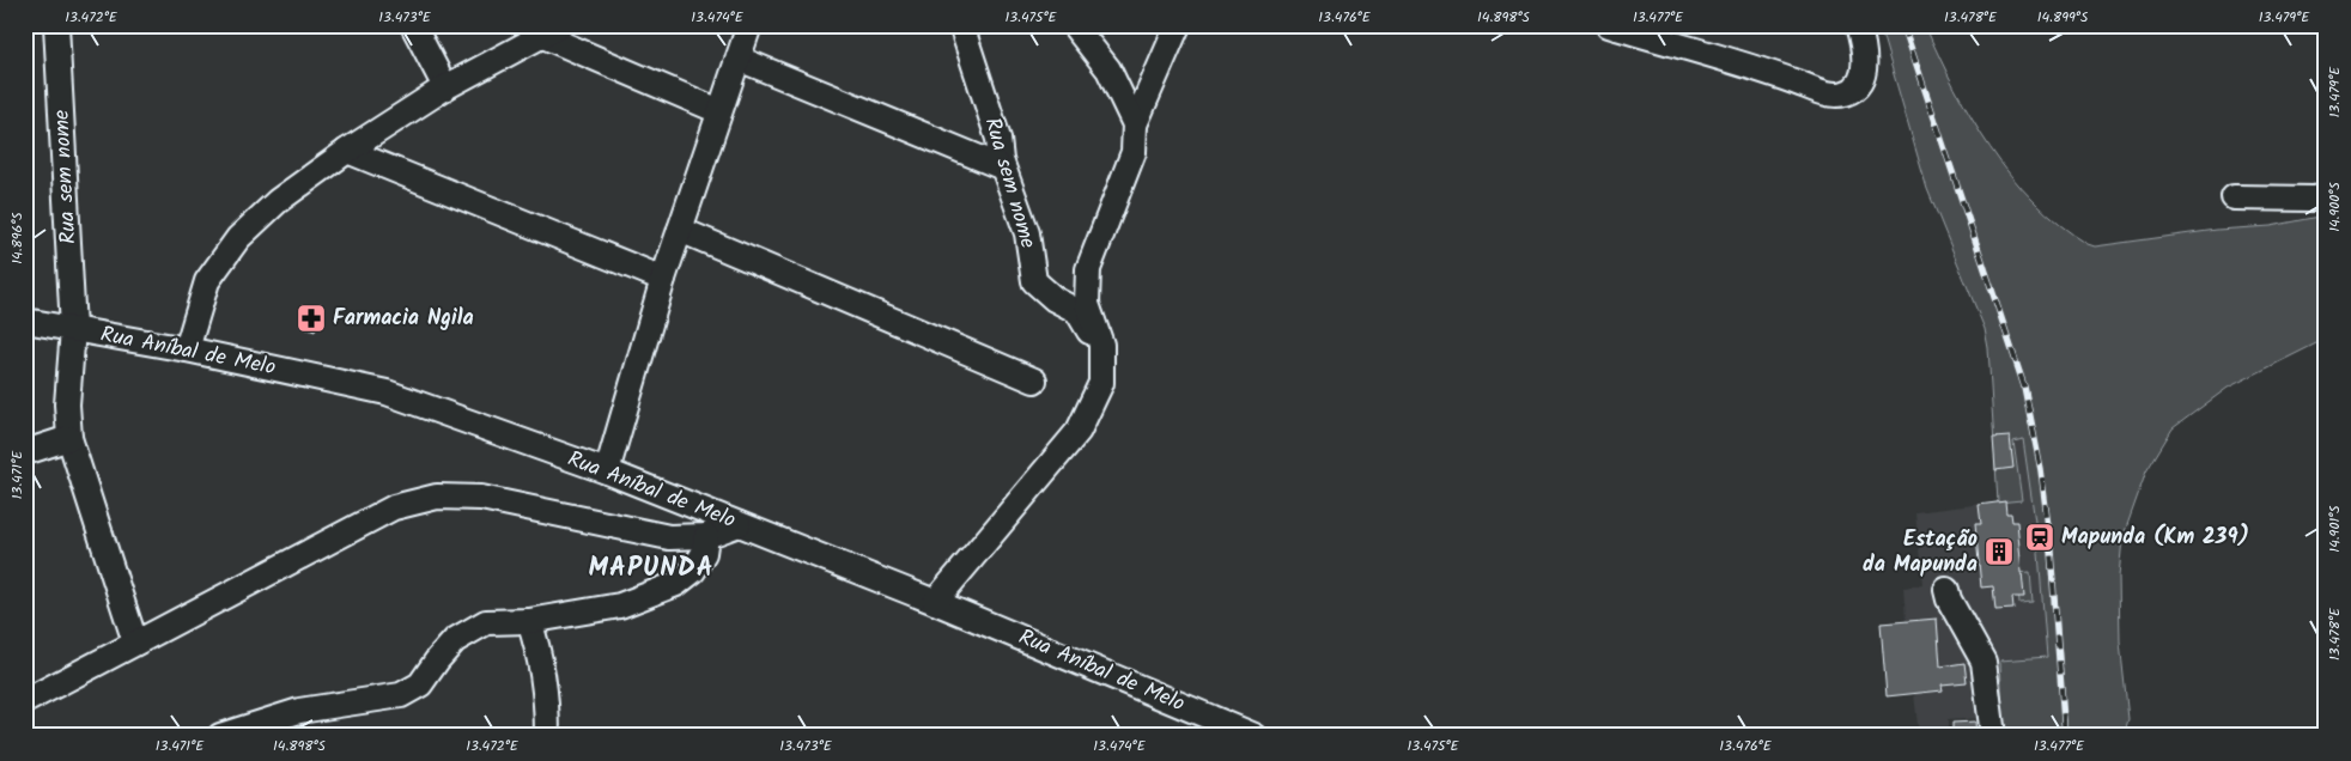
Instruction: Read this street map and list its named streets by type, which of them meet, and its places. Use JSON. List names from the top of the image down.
{
  "streets": {
    "street": ["Rua sem nome", "Rua Aníbal de Melo"]
  },
  "crossings": [
    ["Rua sem nome", "Rua Aníbal de Melo"]
  ],
  "districts": ["MAPUNDA"],
  "places": {
    "pharmacy": ["Farmacia Ngila"],
    "station": ["Mapunda (Km 239)"],
    "building": ["Estação da Mapunda"]
  },
  "coordinates": [
    "13.472°E",
    "13.473°E",
    "13.474°E",
    "13.475°E",
    "13.476°E",
    "14.898°S",
    "13.477°E",
    "13.478°E",
    "14.899°S",
    "13.479°E",
    "14.900°S",
    "14.896°S",
    "13.471°E",
    "14.901°S"
  ]
}
